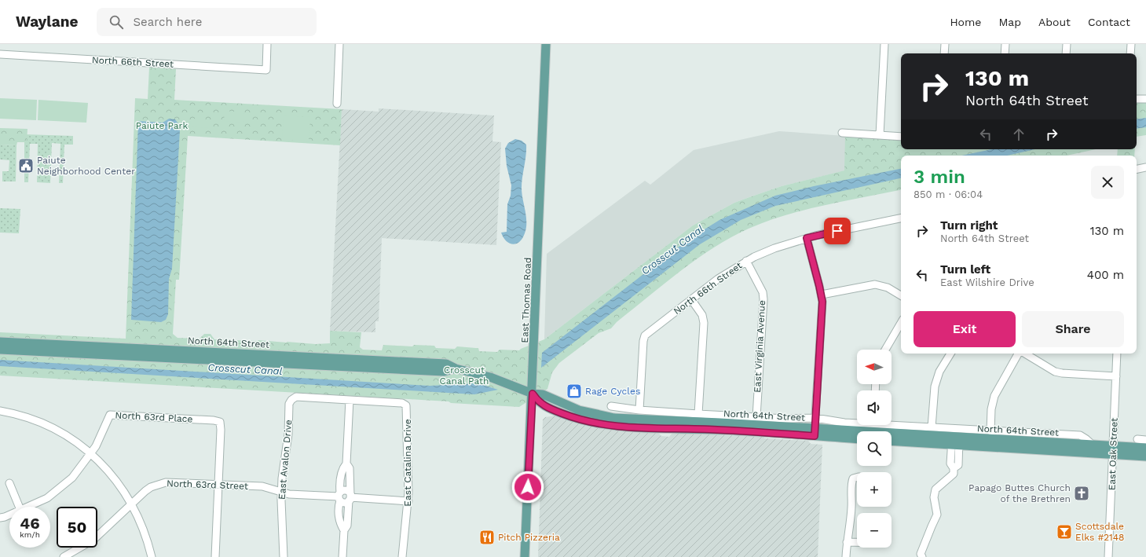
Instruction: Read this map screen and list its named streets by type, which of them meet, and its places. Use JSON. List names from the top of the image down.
{
  "streets": {
    "main road": ["East Thomas Road", "North 64th Street"],
    "street": [
      "North 66th Street",
      "East Virginia Avenue",
      "North 63rd Place",
      "East Oak Street",
      "East Avalon Drive",
      "East Catalina Drive",
      "North 63rd Street"
    ]
  },
  "crossings": [
    ["North 66th Street", "North 64th Street"],
    ["North 66th Street", "East Virginia Avenue"],
    ["East Thomas Road", "North 64th Street"],
    ["North 64th Street", "East Virginia Avenue"],
    ["North 64th Street", "East Oak Street"],
    ["North 63rd Place", "North 63rd Street"],
    ["East Avalon Drive", "East Catalina Drive"],
    ["East Avalon Drive", "North 63rd Street"]
  ],
  "water": ["Crosscut Canal"],
  "parks": ["Paiute Park", "Crosscut Canal Path"],
  "places": {
    "public building": ["Paiute Neighborhood Center"],
    "shop": ["Rage Cycles"],
    "church": ["Papago Buttes Church of the Brethren"],
    "bar": ["Scottsdale Elks #2148"],
    "restaurant": ["Pitch Pizzeria"]
  },
  "north": "left",
  "page": {
    "header": "Waylane",
    "search": "Search here",
    "nav": [
      "Home",
      "Map",
      "About",
      "Contact"
    ],
    "turn": ["130 m", "North 64th Street"],
    "heading": ["3 min", "850 m · 06:04"],
    "list": [
      {
        "name": "Turn right",
        "note": "North 64th Street",
        "value": "130 m"
      },
      {
        "name": "Turn left",
        "note": "East Wilshire Drive",
        "value": "400 m"
      }
    ],
    "buttons": ["Exit", "Share"],
    "map_buttons": ["+", "−"],
    "speed": "46 km/h",
    "limit": "50"
  }
}
